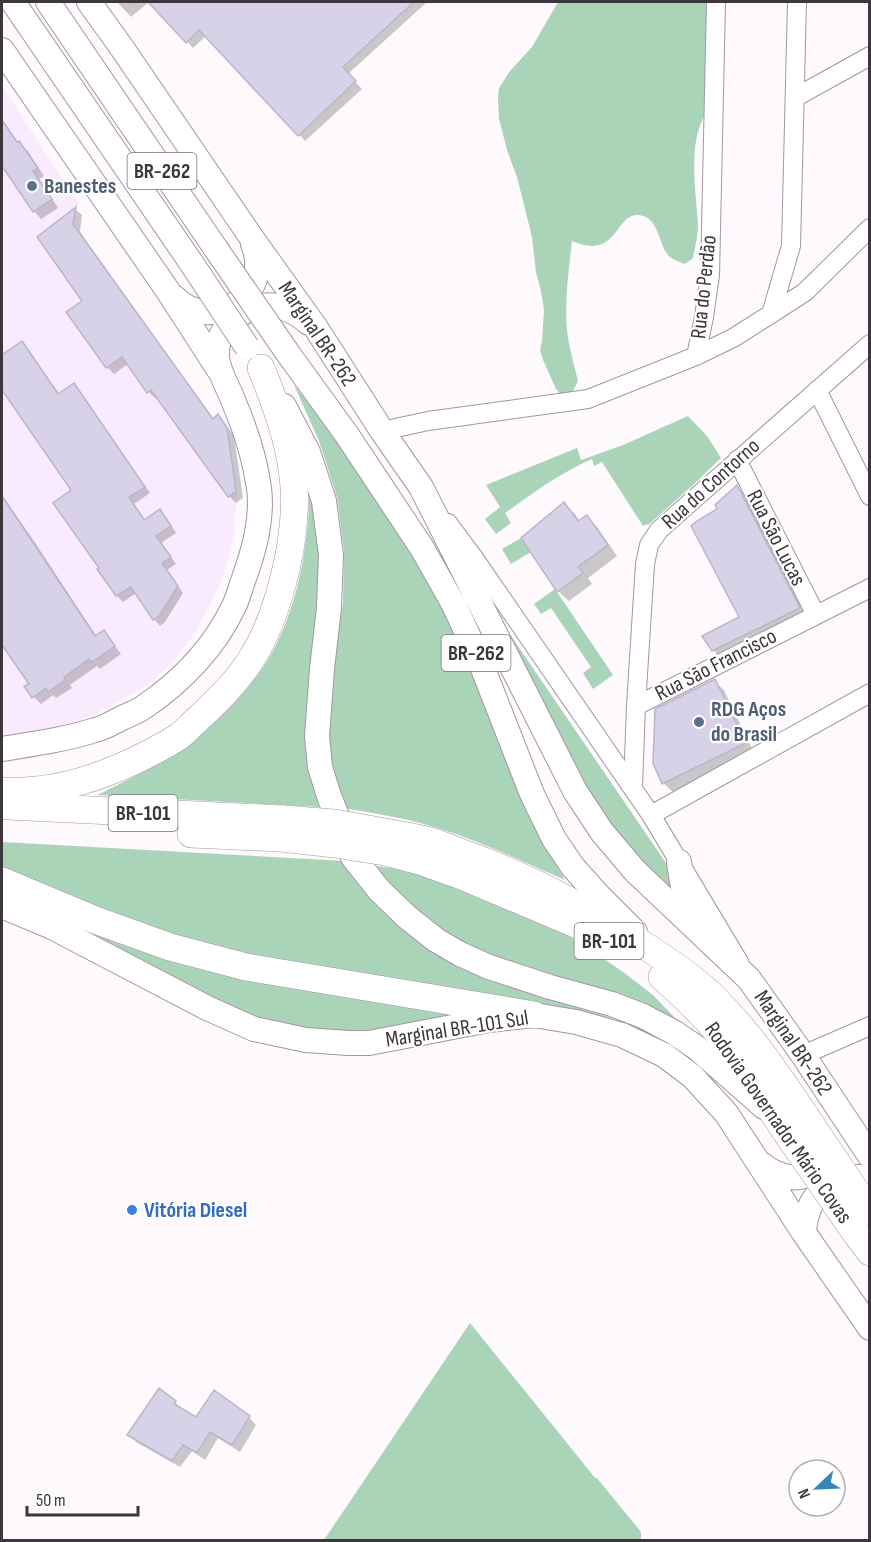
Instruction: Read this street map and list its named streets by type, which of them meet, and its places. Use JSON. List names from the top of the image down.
{
  "streets": {
    "highway": ["BR-101", "Rodovia Governador Mário Covas"],
    "main road": ["BR-262", "Marginal BR-262", "Marginal BR-101 Sul"],
    "street": [
      "Rua do Perdão",
      "Rua do Contorno",
      "Rua São Lucas",
      "Rua São Francisco"
    ]
  },
  "crossings": [
    ["BR-262", "Marginal BR-262"],
    ["BR-262", "Rodovia Governador Mário Covas"],
    ["Rua do Perdão", "Marginal BR-262"],
    ["Rua do Contorno", "Rua São Lucas"],
    ["Rua do Contorno", "Rua São Francisco"],
    ["Rua São Lucas", "Rua São Francisco"]
  ],
  "places": ["Banestes", "RDG Aços do Brasil", "Vitória Diesel"],
  "scale_bar": "50 m",
  "north": "bottom left"
}
